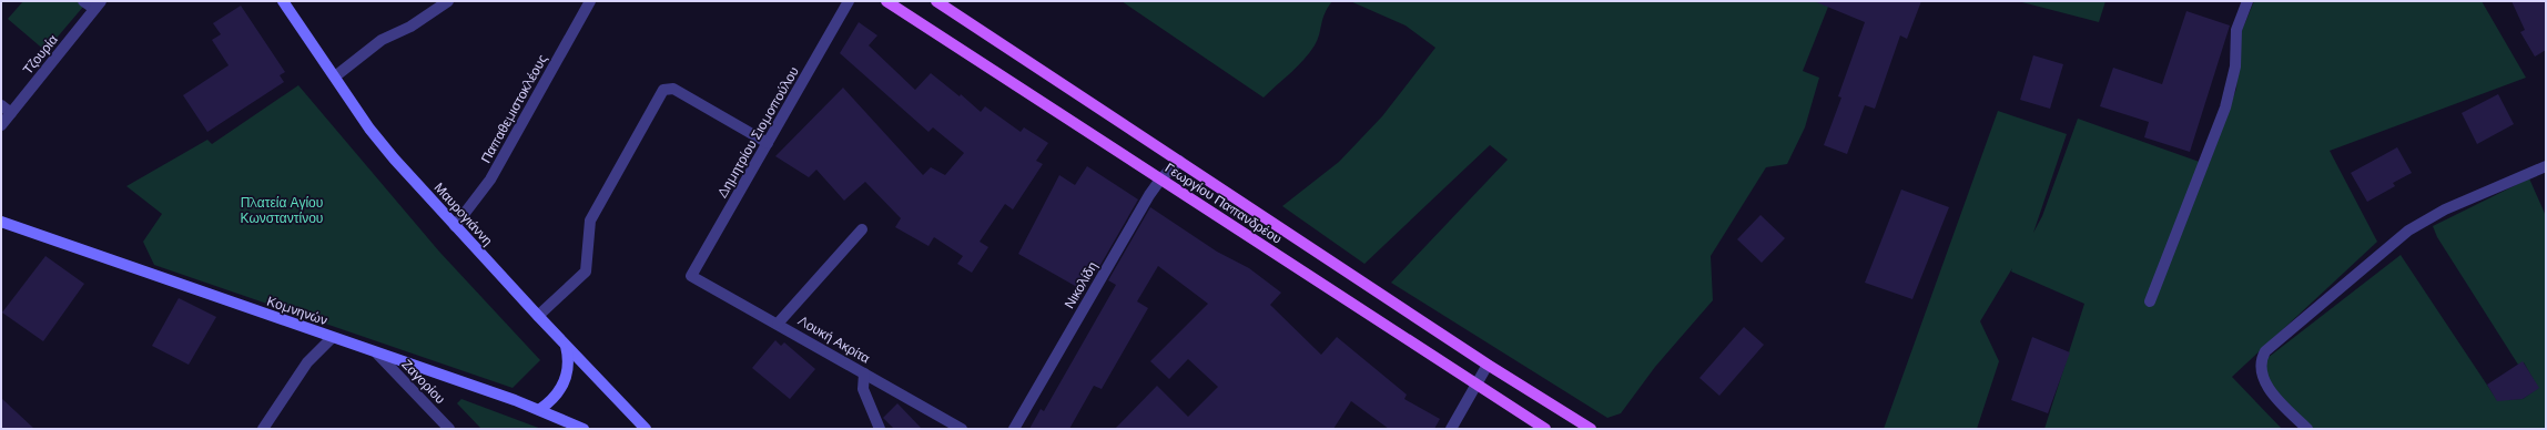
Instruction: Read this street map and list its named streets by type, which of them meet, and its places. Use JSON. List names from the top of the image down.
{
  "streets": {
    "main road": ["Γεωργίου Παπανδρέου", "Μαυρογιάννη", "Κομνηνών"],
    "street": [
      "Τζουρία",
      "Παπαθεμιστοκλέους",
      "Δημητρίου Σιομοπούλου",
      "Νικολίδη",
      "Λουκή Ακρίτα",
      "Ζαγορίου"
    ]
  },
  "crossings": [
    ["Παπαθεμιστοκλέους", "Μαυρογιάννη"],
    ["Δημητρίου Σιομοπούλου", "Λουκή Ακρίτα"],
    ["Γεωργίου Παπανδρέου", "Νικολίδη"],
    ["Κομνηνών", "Ζαγορίου"]
  ],
  "parks": ["Πλατεία Αγίου Κωνσταντίνου"]
}
